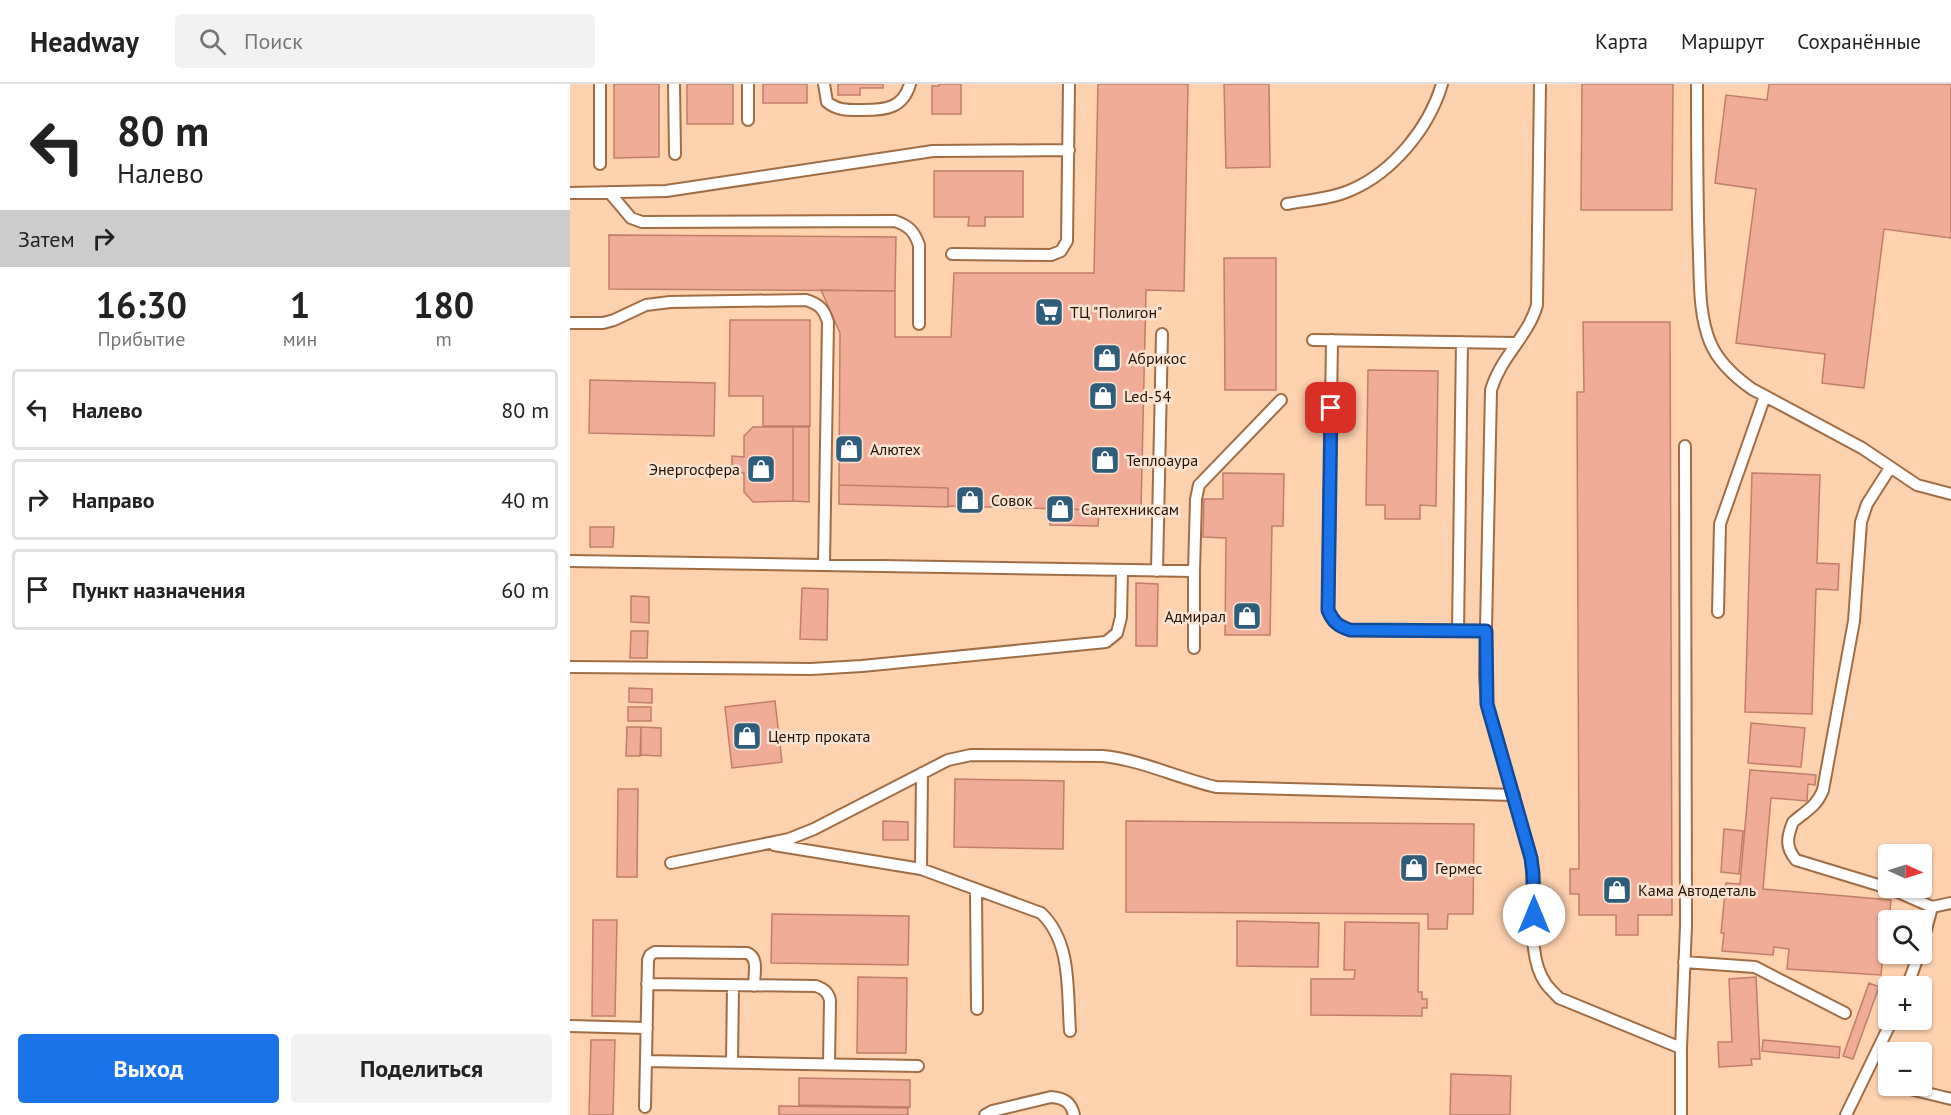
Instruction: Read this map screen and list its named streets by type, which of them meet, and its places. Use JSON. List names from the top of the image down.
{
  "places": {
    "supermarket": ["ТЦ \"Полигон\""],
    "shop": [
      "Абрикос",
      "Led-54",
      "Алютех",
      "Теплоаура",
      "Энергосфера",
      "Совок",
      "Сантехниксам",
      "Адмирал",
      "Центр проката",
      "Гермес",
      "Кама Автодеталь"
    ]
  },
  "north": "right",
  "page": {
    "header": "Headway",
    "search": "Поиск",
    "nav": ["Карта", "Маршрут", "Сохранённые"],
    "turn": ["80 m", "Налево"],
    "then": "Затем",
    "eta": [
      "16:30",
      "Прибытие",
      "1",
      "мин",
      "180",
      "m"
    ],
    "list": [
      {
        "name": "Налево",
        "value": "80 m"
      },
      {
        "name": "Направо",
        "value": "40 m"
      },
      {
        "name": "Пункт назначения",
        "value": "60 m"
      }
    ],
    "map_buttons": ["+", "−"],
    "buttons": ["Выход", "Поделиться"]
  }
}
